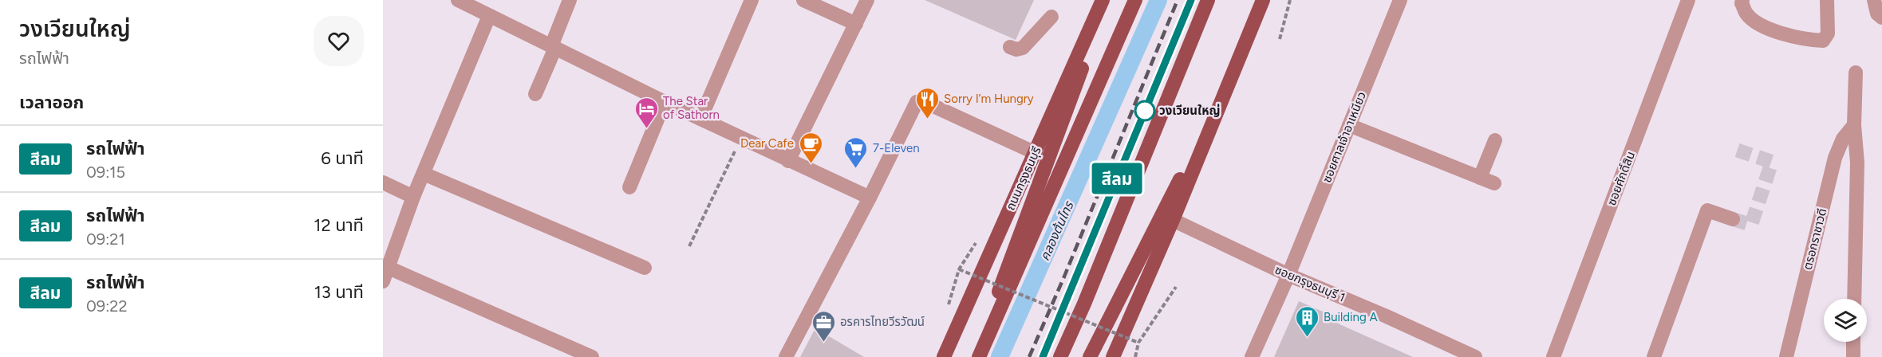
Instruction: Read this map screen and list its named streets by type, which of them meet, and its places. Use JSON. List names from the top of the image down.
{
  "streets": {
    "main road": ["ถนนกรุงธนบุรี"],
    "street": [
      "ซอยศาลเจ้าอาเหนียว",
      "ซอยศักดิ์สิน",
      "ตรอกราชาวดี",
      "ซอยกรุงธนบุรี 1"
    ]
  },
  "crossings": [
    ["ซอยศาลเจ้าอาเหนียว", "ซอยกรุงธนบุรี 1"]
  ],
  "water": ["คลองต้นไทร"],
  "places": {
    "other": ["วงเวียนใหญ่"],
    "restaurant": ["Sorry I’m Hungry"],
    "hotel": ["The Star of Sathorn"],
    "cafe": ["Dear Cafe"],
    "supermarket": ["7-Eleven"],
    "building": ["Building A"],
    "office": ["อรคารไทยวีรวัฒน์"]
  },
  "lines": ["metro line สีลม"],
  "page": {
    "heading": [
      ["วงเวียนใหญ่", "รถไฟฟ้า"],
      "เวลาออก"
    ],
    "on_map": "สีลม",
    "list": [
      {
        "mark": "สีลม",
        "name": "รถไฟฟ้า",
        "note": "09:15",
        "value": "6 นาที"
      },
      {
        "mark": "สีลม",
        "name": "รถไฟฟ้า",
        "note": "09:21",
        "value": "12 นาที"
      },
      {
        "mark": "สีลม",
        "name": "รถไฟฟ้า",
        "note": "09:22",
        "value": "13 นาที"
      }
    ]
  }
}
